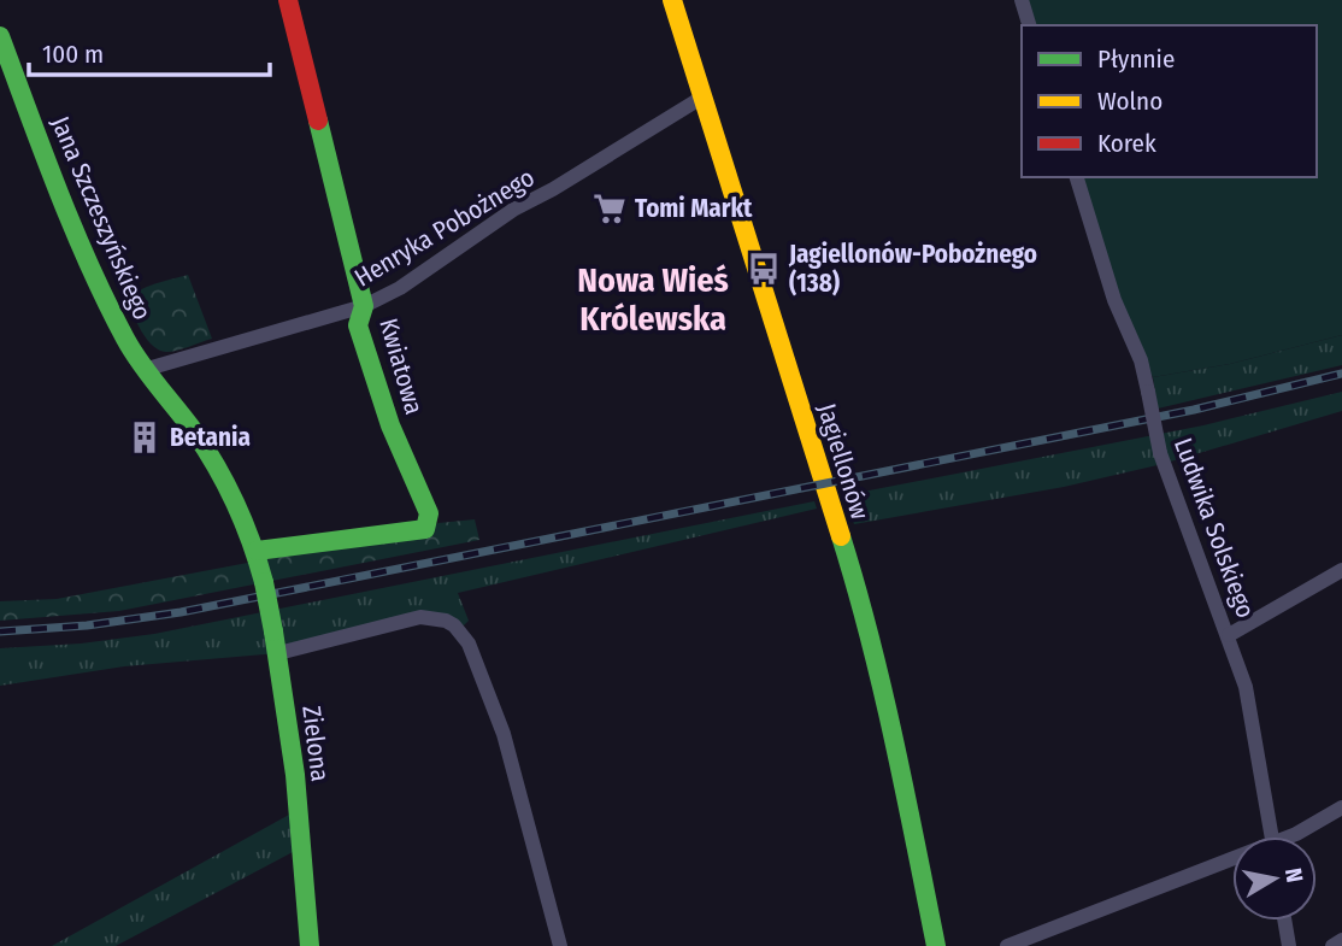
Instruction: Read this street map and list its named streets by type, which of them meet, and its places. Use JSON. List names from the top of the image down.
{
  "streets": {
    "street": [
      "Jana Szczeszyńskiego",
      "Henryka Pobożnego",
      "Kwiatowa",
      "Jagiellonów",
      "Ludwika Solskiego",
      "Zielona"
    ]
  },
  "crossings": [
    ["Jana Szczeszyńskiego", "Henryka Pobożnego"],
    ["Jana Szczeszyńskiego", "Kwiatowa"],
    ["Jana Szczeszyńskiego", "Zielona"],
    ["Henryka Pobożnego", "Kwiatowa"],
    ["Henryka Pobożnego", "Jagiellonów"],
    ["Kwiatowa", "Zielona"]
  ],
  "districts": ["Nowa Wieś Królewska"],
  "places": {
    "supermarket": ["Tomi Markt"],
    "bus stop": ["Jagiellonów-Pobożnego (138)"],
    "building": ["Betania"]
  },
  "legend": ["Płynnie", "Wolno", "Korek"],
  "scale_bar": "100 m",
  "north": "right"
}
